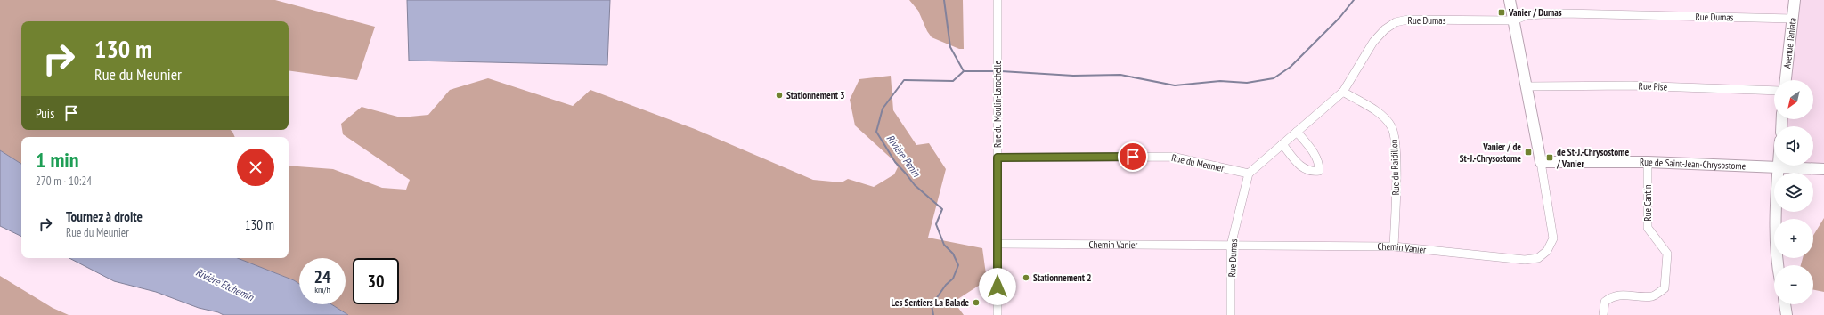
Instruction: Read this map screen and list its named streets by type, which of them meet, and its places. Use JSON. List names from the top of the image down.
{
  "streets": {
    "street": [
      "Rue Dumas",
      "Avenue Taniata",
      "Rue Pise",
      "Rue du Moulin-Larochelle",
      "Rue du Meunier",
      "Rue de Saint-Jean-Chrysostome",
      "Rue du Raidillon",
      "Rue Cantin",
      "Chemin Vanier"
    ]
  },
  "crossings": [
    ["Rue Dumas", "Avenue Taniata"],
    ["Rue Dumas", "Rue du Meunier"],
    ["Rue Dumas", "Rue du Raidillon"],
    ["Rue Dumas", "Chemin Vanier"],
    ["Rue Pise", "Chemin Vanier"],
    ["Rue du Moulin-Larochelle", "Rue du Meunier"],
    ["Rue du Moulin-Larochelle", "Chemin Vanier"],
    ["Rue de Saint-Jean-Chrysostome", "Rue Cantin"],
    ["Rue de Saint-Jean-Chrysostome", "Chemin Vanier"],
    ["Rue du Raidillon", "Chemin Vanier"]
  ],
  "water": ["Rivière Penin", "Rivière Etchemin"],
  "places": {
    "transit": ["Vanier / Dumas", "Vanier / de St-J.-Chrysostome", "de St-J.-Chrysostome / Vanier"],
    "other": ["Stationnement 3", "Stationnement 2", "Les Sentiers La Balade"]
  },
  "north": "bottom left",
  "page": {
    "turn": ["130 m", "Rue du Meunier"],
    "map_buttons": ["+", "−"],
    "then": "Puis",
    "heading": ["1 min", "270 m · 10:24"],
    "list": [
      {
        "name": "Tournez à droite",
        "note": "Rue du Meunier",
        "value": "130 m"
      }
    ],
    "speed": "24 km/h",
    "limit": "30"
  }
}
